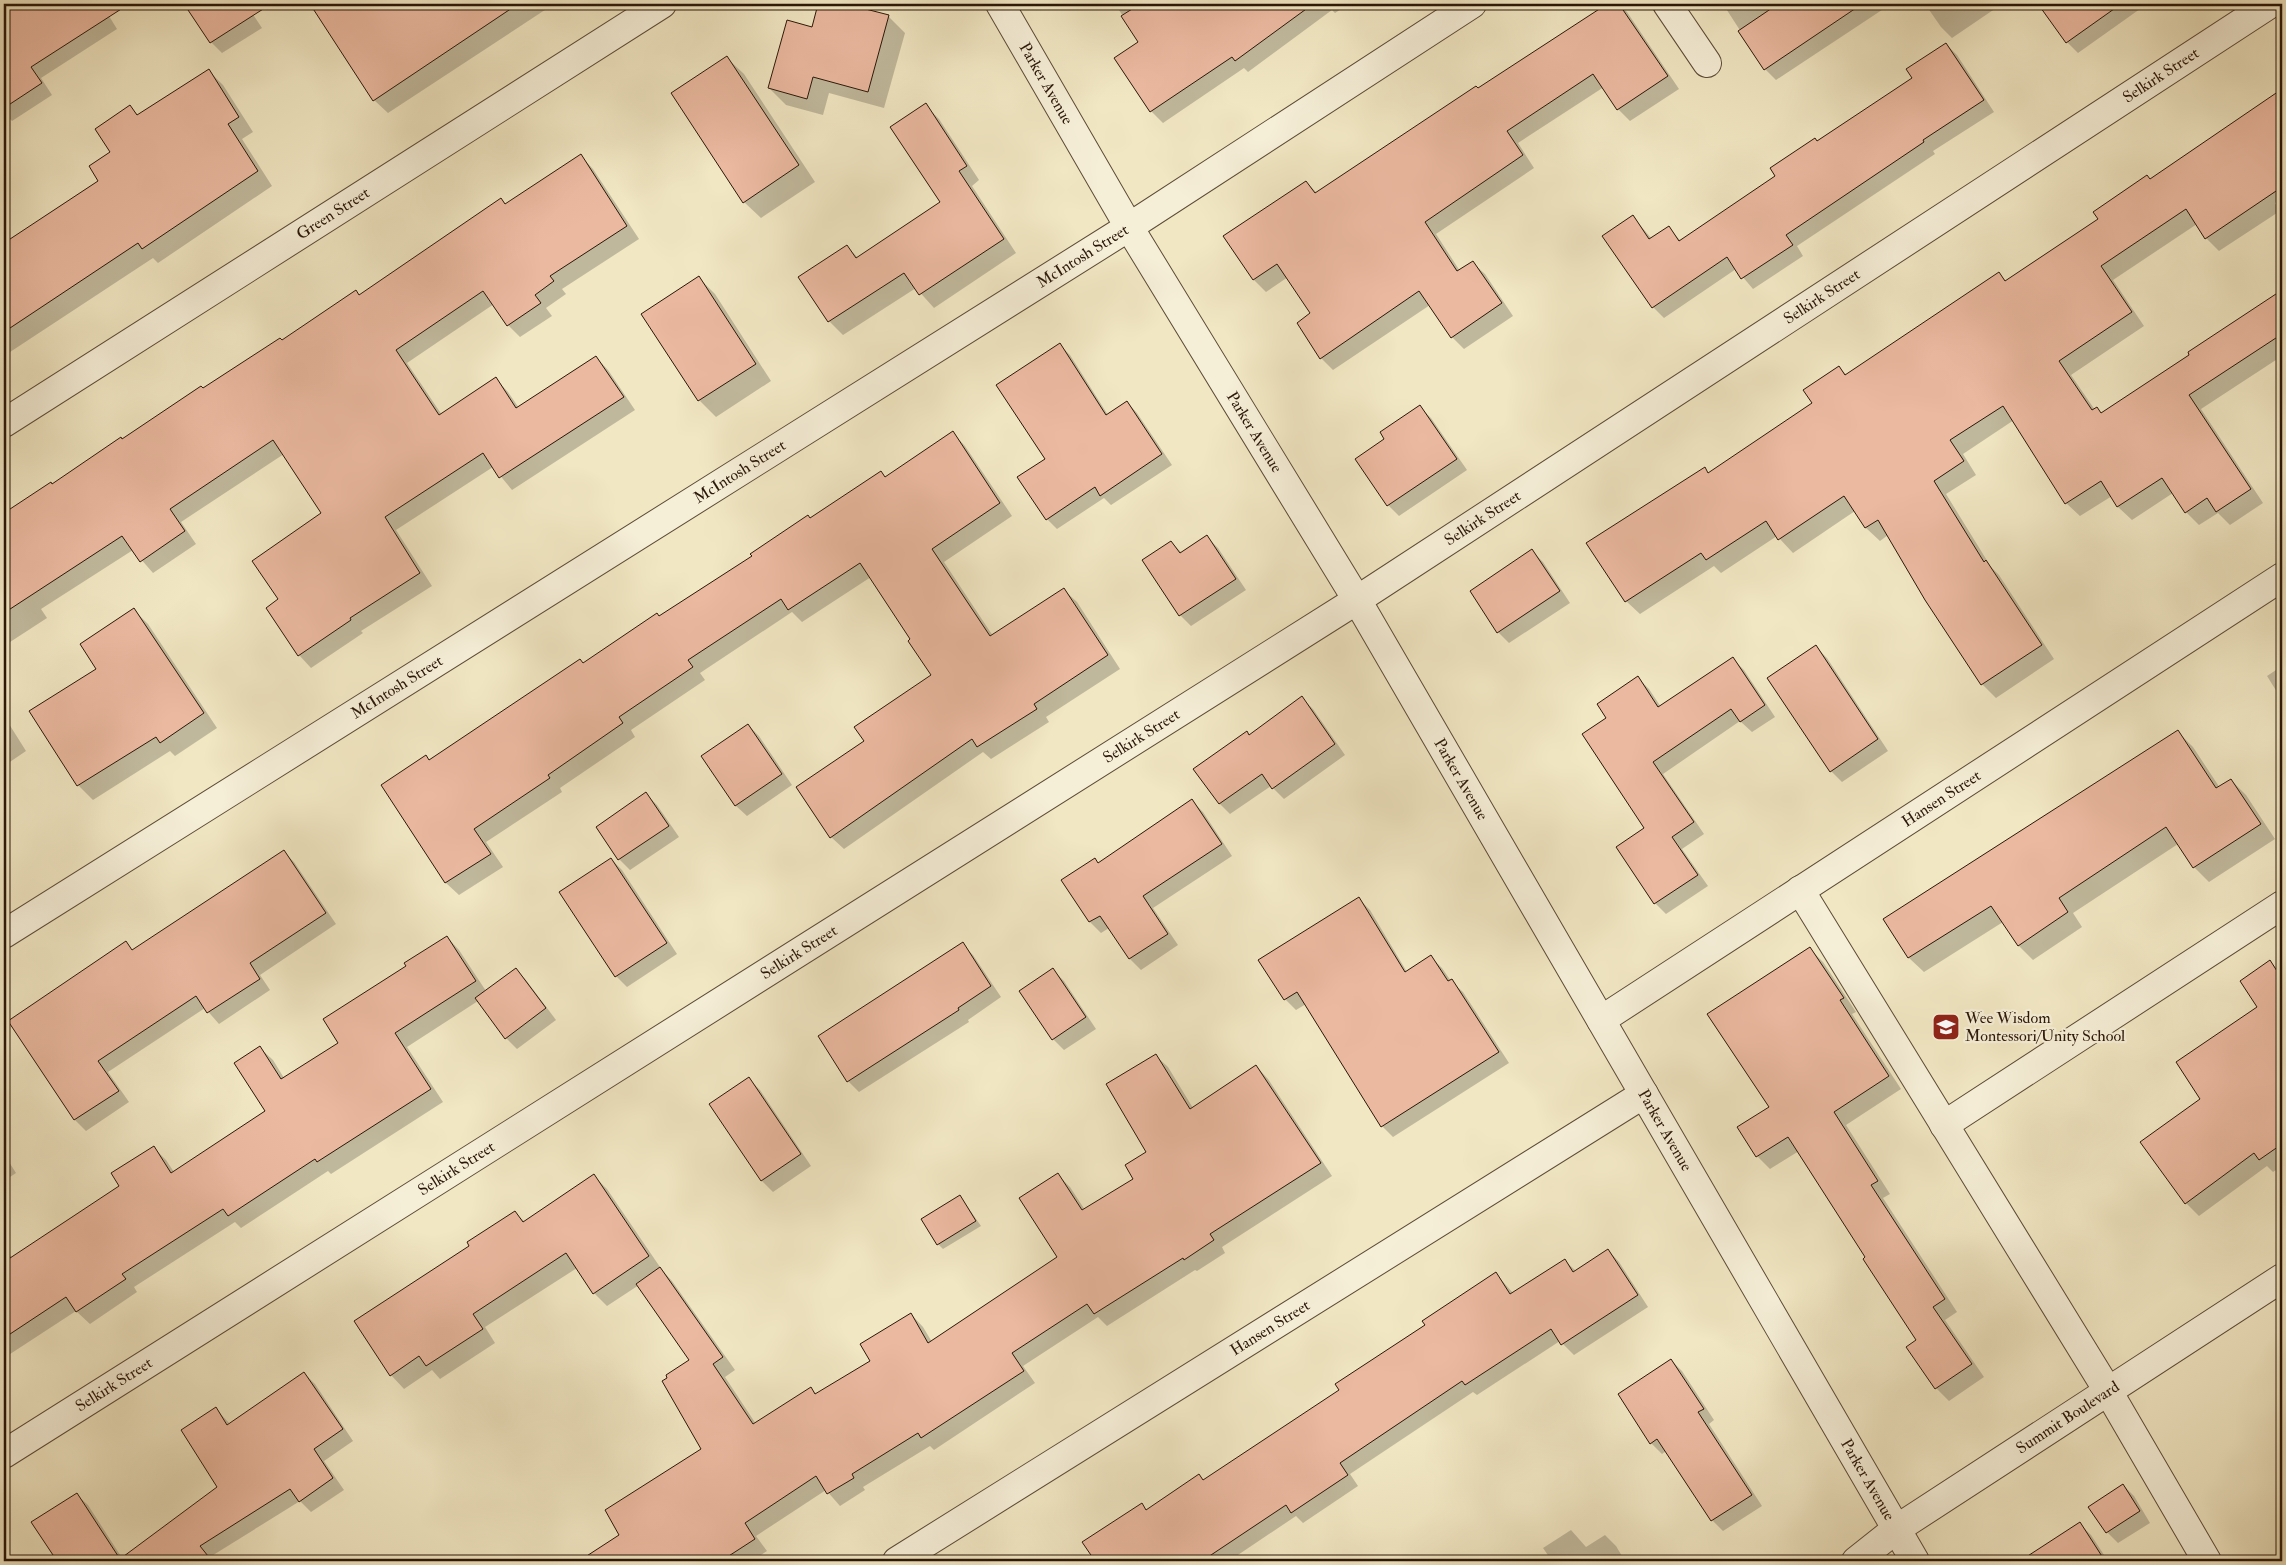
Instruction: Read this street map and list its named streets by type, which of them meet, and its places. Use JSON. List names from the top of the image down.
{
  "streets": {
    "street": [
      "Selkirk Street",
      "Parker Avenue",
      "Green Street",
      "McIntosh Street",
      "Hansen Street",
      "Summit Boulevard"
    ]
  },
  "crossings": [
    ["Selkirk Street", "Parker Avenue"],
    ["Parker Avenue", "McIntosh Street"],
    ["Parker Avenue", "Hansen Street"],
    ["Parker Avenue", "Summit Boulevard"]
  ],
  "places": {
    "school or university": ["Wee Wisdom Montessori/Unity School"]
  }
}
